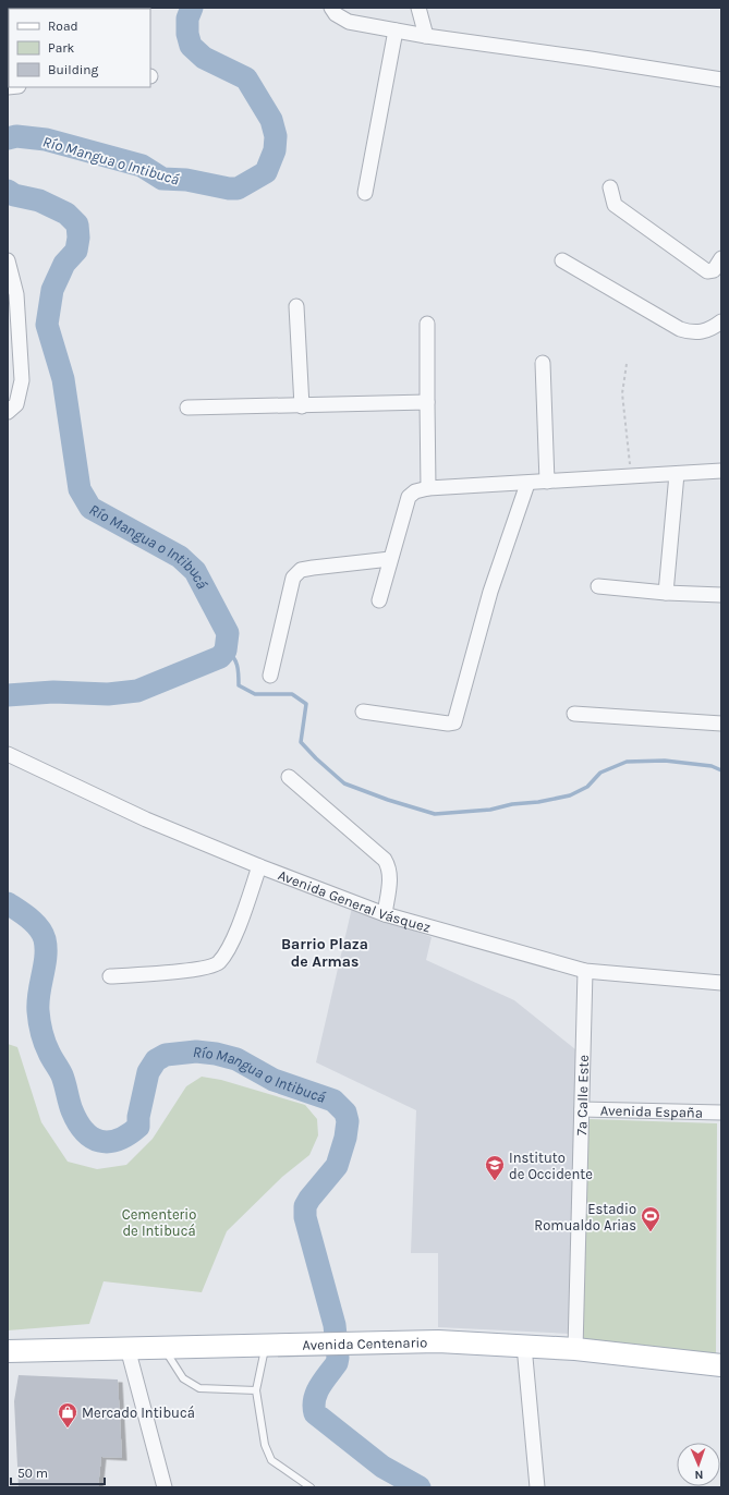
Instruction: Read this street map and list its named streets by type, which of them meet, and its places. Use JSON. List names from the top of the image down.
{
  "streets": {
    "main road": ["Avenida Centenario"],
    "street": ["Avenida General Vásquez", "7a Calle Este", "Avenida España"]
  },
  "crossings": [
    ["Avenida General Vásquez", "7a Calle Este"],
    ["7a Calle Este", "Avenida España"],
    ["7a Calle Este", "Avenida Centenario"]
  ],
  "districts": ["Barrio Plaza de Armas"],
  "water": ["Río Mangua o Intibucá"],
  "parks": ["Cementerio de Intibucá"],
  "places": {
    "school or university": ["Instituto de Occidente"],
    "sports": ["Estadio Romualdo Arias"],
    "shop": ["Mercado Intibucá"]
  },
  "legend": ["Road", "Park", "Building"],
  "scale_bar": "50 m",
  "north": "bottom"
}
